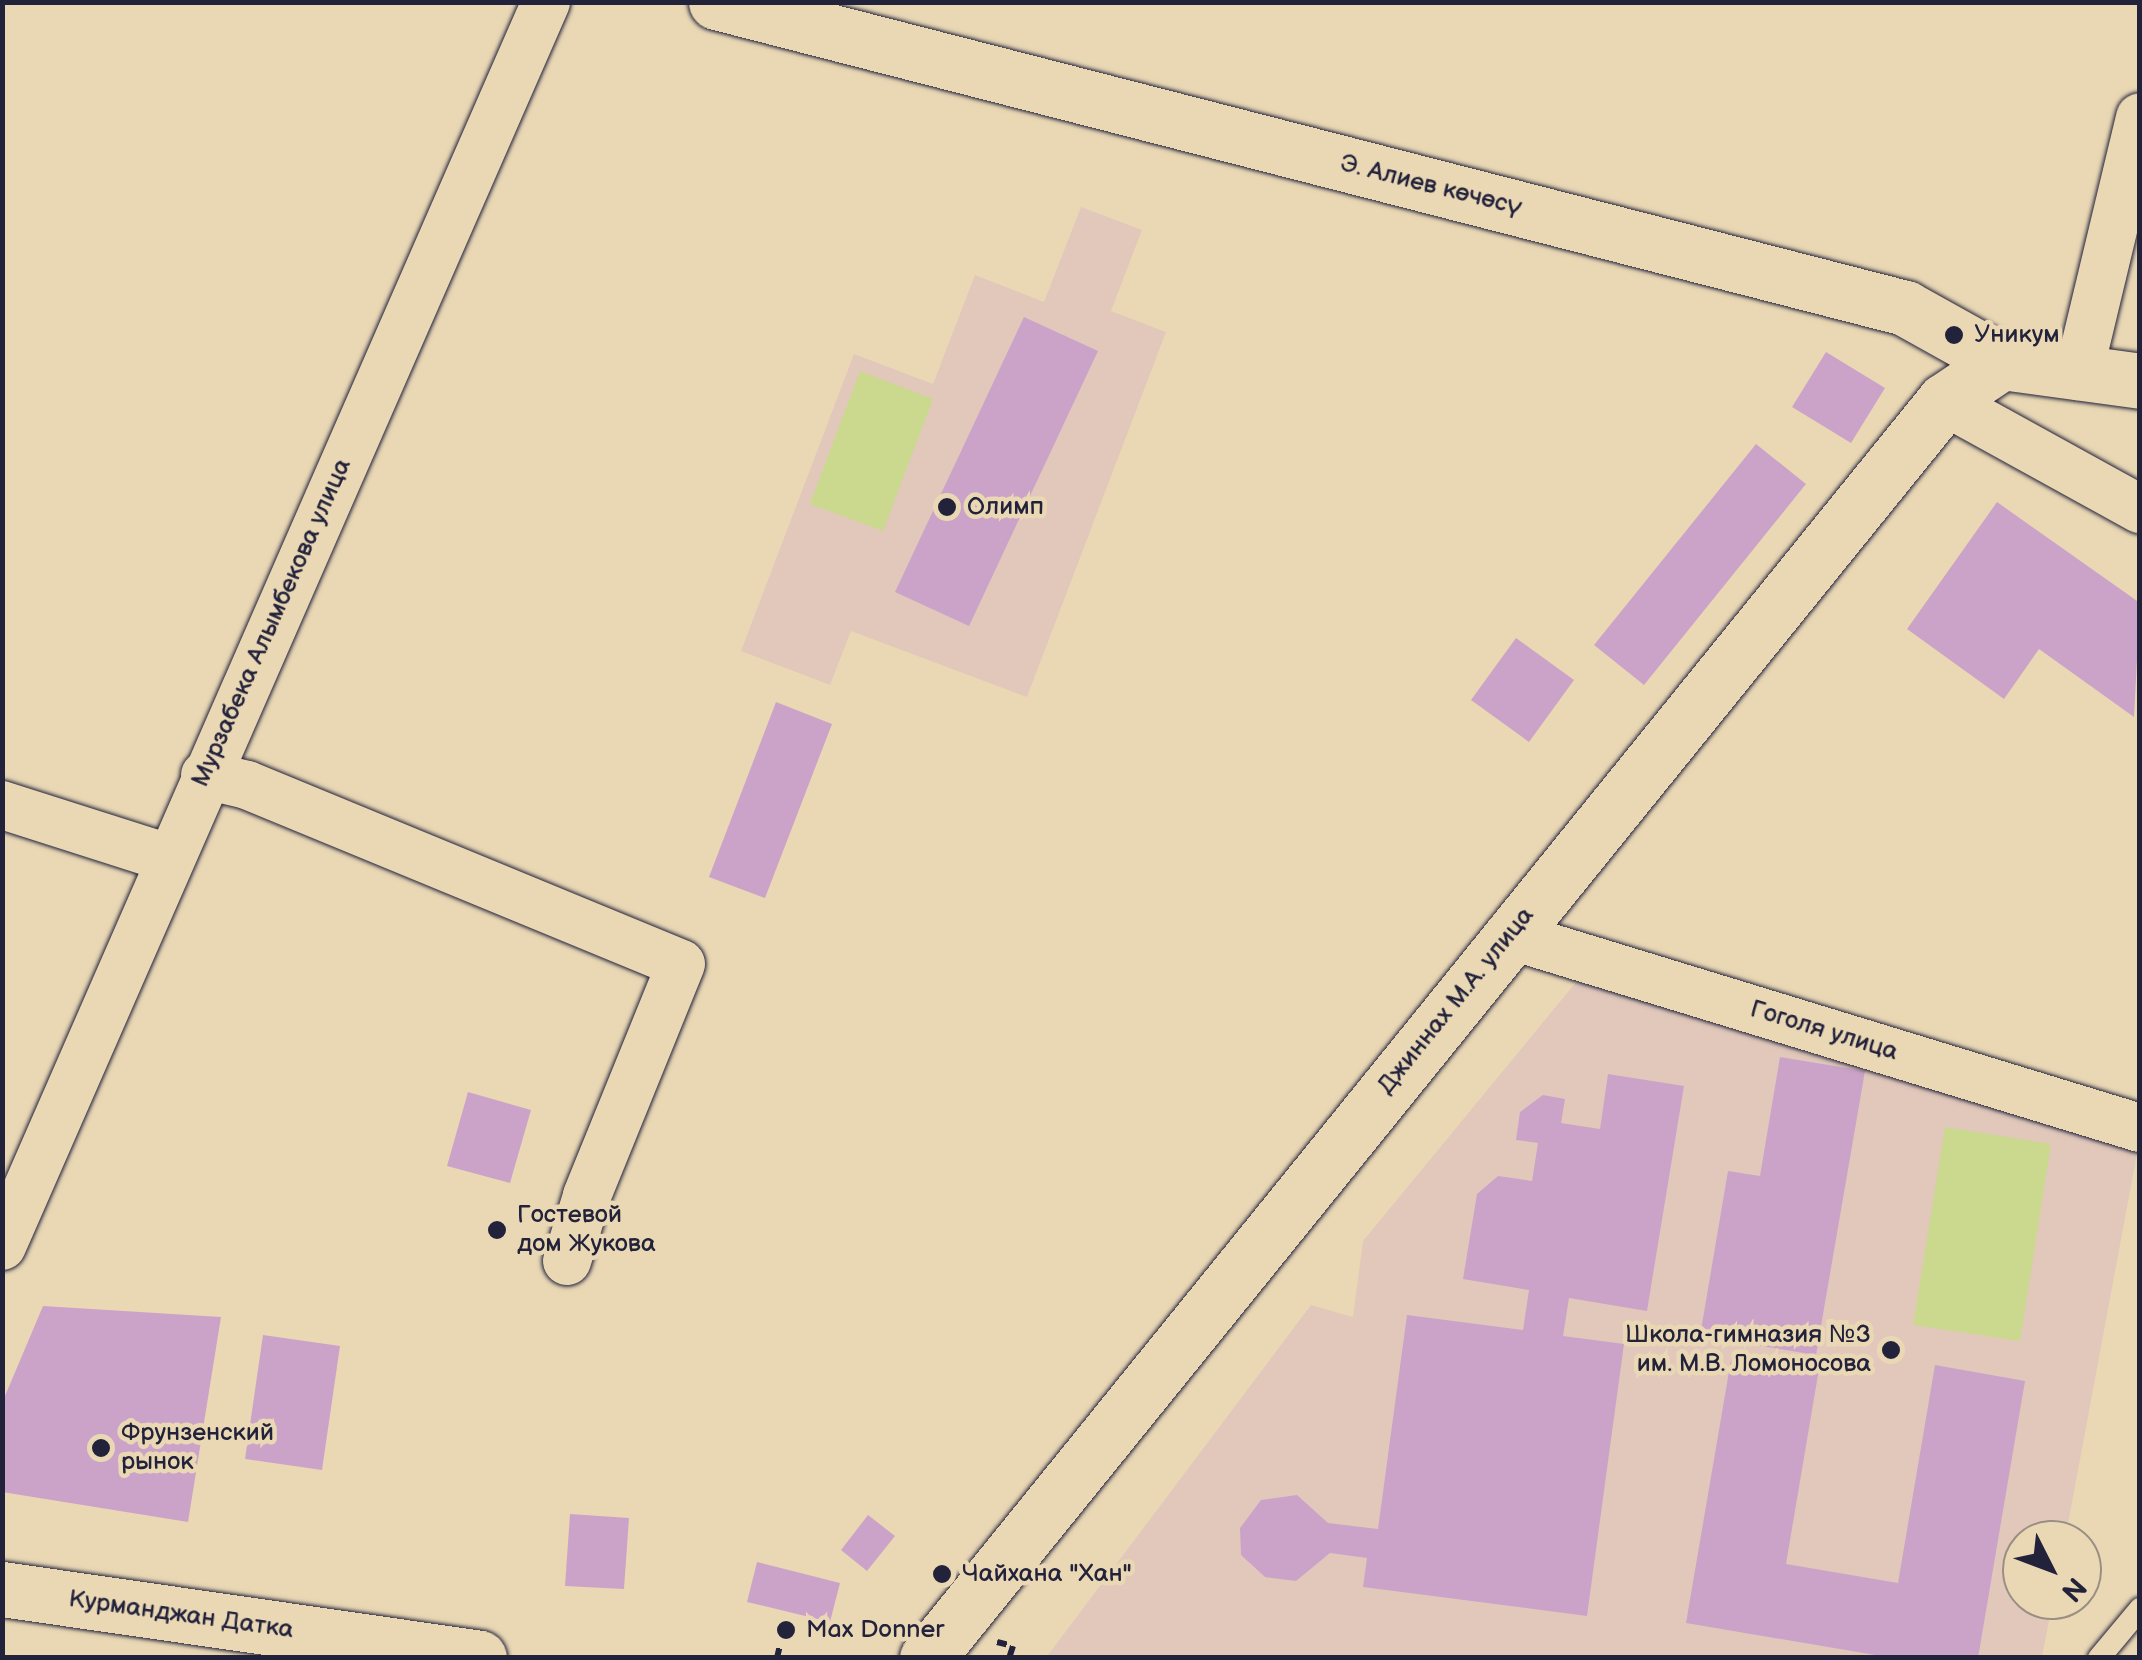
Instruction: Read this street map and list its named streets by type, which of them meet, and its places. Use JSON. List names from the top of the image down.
{
  "streets": {
    "main road": ["Э. Алиев көчөсү", "Джиннах М.А. улица", "Курманджан Датка"],
    "street": ["Мурзабека Алымбекова улица", "Гоголя улица"]
  },
  "crossings": [
    ["Э. Алиев көчөсү", "Джиннах М.А. улица"],
    ["Джиннах М.А. улица", "Гоголя улица"]
  ],
  "places": [
    "Уникум",
    "Олимп",
    "Гостевой дом Жукова",
    "Школа-гимназия №3 им. М.В. Ломоносова",
    "Фрунзенский рынок",
    "Чайхана \"Хан\"",
    "Max Donner"
  ],
  "north": "bottom right"
}
